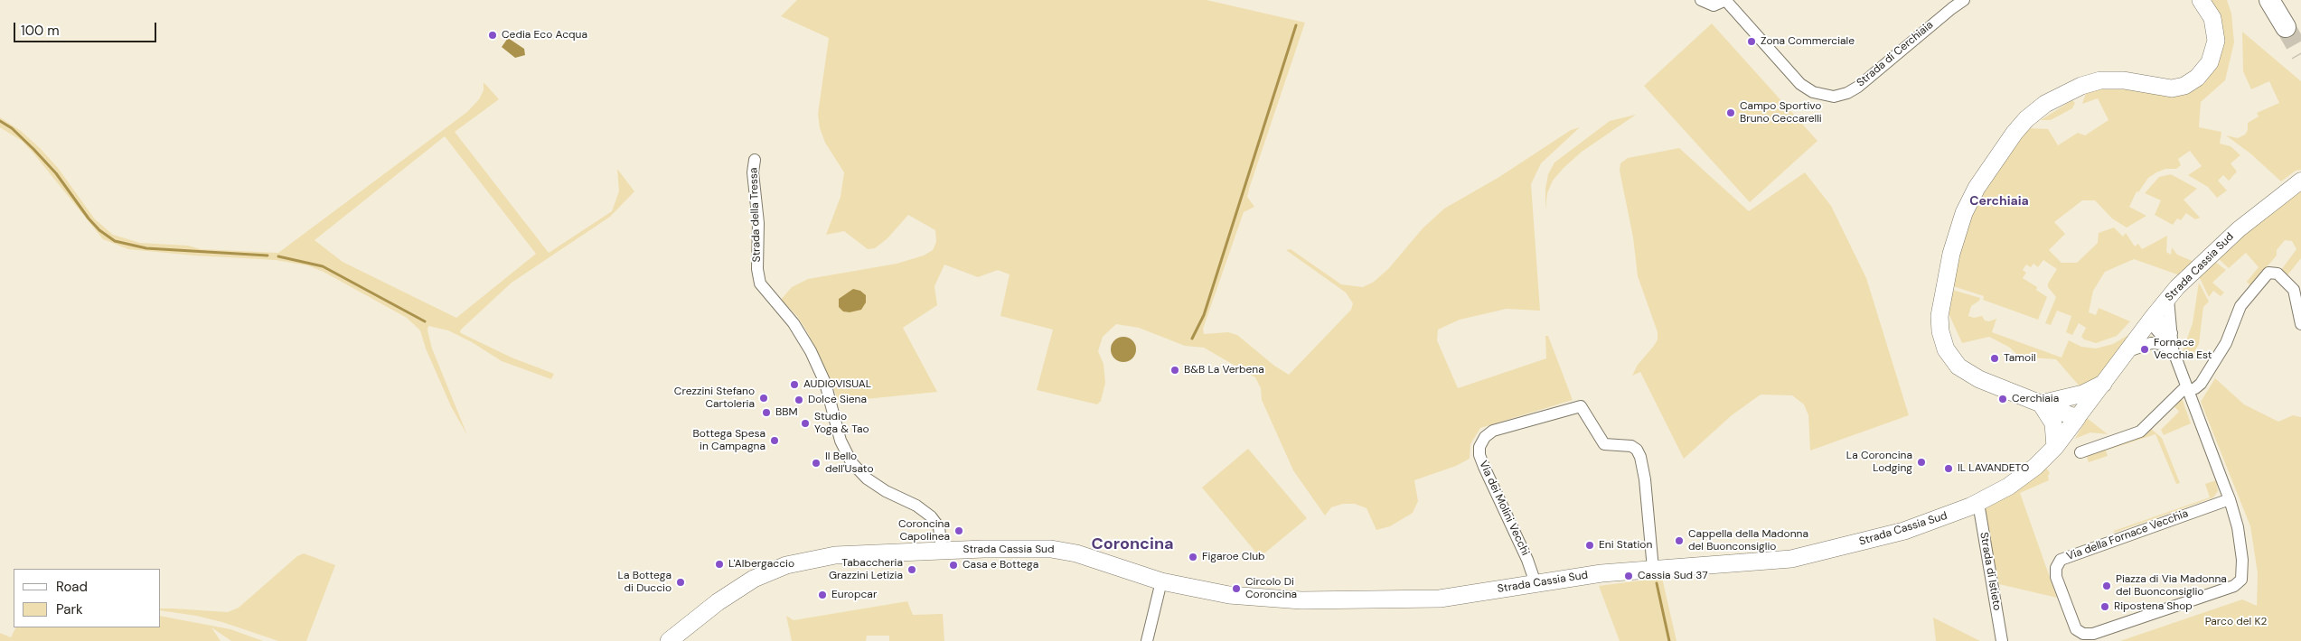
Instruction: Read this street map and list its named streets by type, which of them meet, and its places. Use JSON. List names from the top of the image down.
{
  "streets": {
    "main road": ["Strada Cassia Sud"],
    "street": [
      "Strada di Cerchiaia",
      "Strada della Tressa",
      "Via dei Molini Vecchi",
      "Via della Fornace Vecchia",
      "Strada di Istieto"
    ]
  },
  "crossings": [
    ["Strada della Tressa", "Strada Cassia Sud"],
    ["Strada Cassia Sud", "Via dei Molini Vecchi"],
    ["Strada Cassia Sud", "Via della Fornace Vecchia"],
    ["Strada Cassia Sud", "Strada di Istieto"]
  ],
  "districts": ["Cerchiaia", "Coroncina"],
  "parks": ["Parco del K2"],
  "places": [
    "Cedia Eco Acqua",
    "Zona Commerciale",
    "Campo Sportivo Bruno Ceccarelli",
    "Fornace Vecchia Est",
    "Tamoil",
    "B&B La Verbena",
    "AUDIOVISUAL",
    "Crezzini Stefano Cartoleria",
    "Cerchiaia",
    "Dolce Siena",
    "BBM",
    "Studio Yoga & Tao",
    "Bottega Spesa in Campagna",
    "La Coroncina Lodging",
    "Il Bello dell'Usato",
    "IL LAVANDETO",
    "Coroncina Capolinea",
    "Cappella della Madonna del Buonconsiglio",
    "Eni Station",
    "Figaroe Club",
    "L'Albergaccio",
    "Casa e Bottega",
    "Tabaccheria Grazzini Letizia",
    "Cassia Sud 37",
    "La Bottega di Duccio",
    "Piazza di Via Madonna del Buonconsiglio",
    "Circolo Di Coroncina",
    "Europcar",
    "Ripostena Shop"
  ],
  "legend": ["Road", "Park"],
  "scale_bar": "100 m"
}
